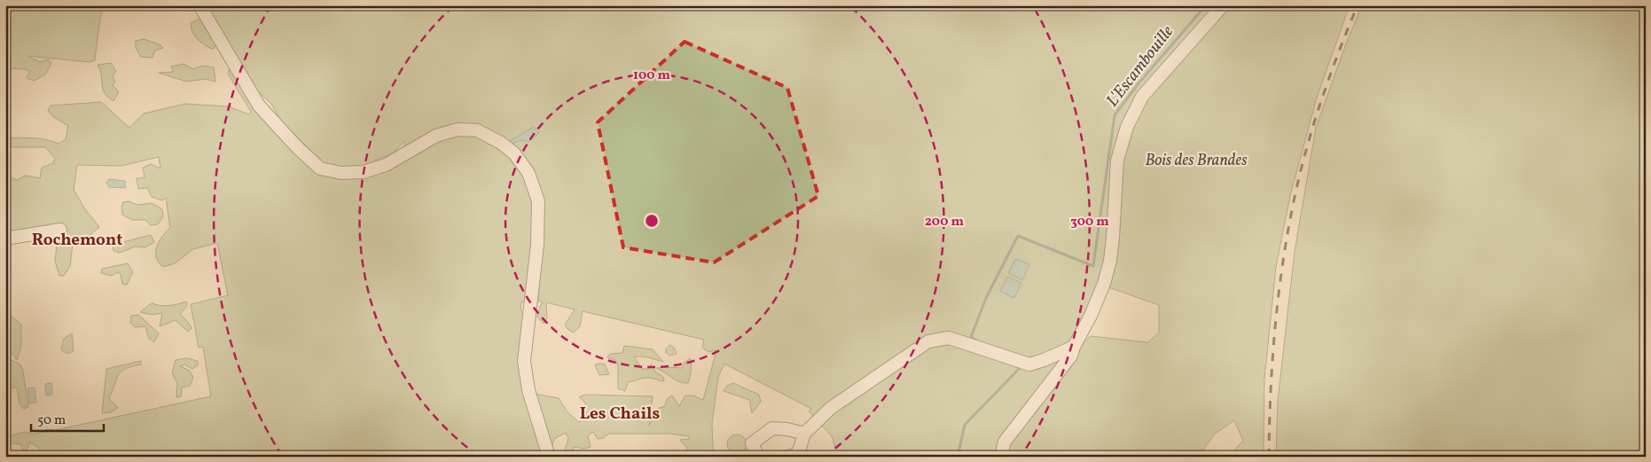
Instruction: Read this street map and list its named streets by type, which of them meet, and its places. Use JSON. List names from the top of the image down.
{
  "districts": ["Rochemont", "Les Chails"],
  "water": ["L'Escambouille"],
  "parks": ["Bois des Brandes"],
  "scale_bar": "50 m",
  "rings": ["100 m", "200 m", "300 m"]
}
